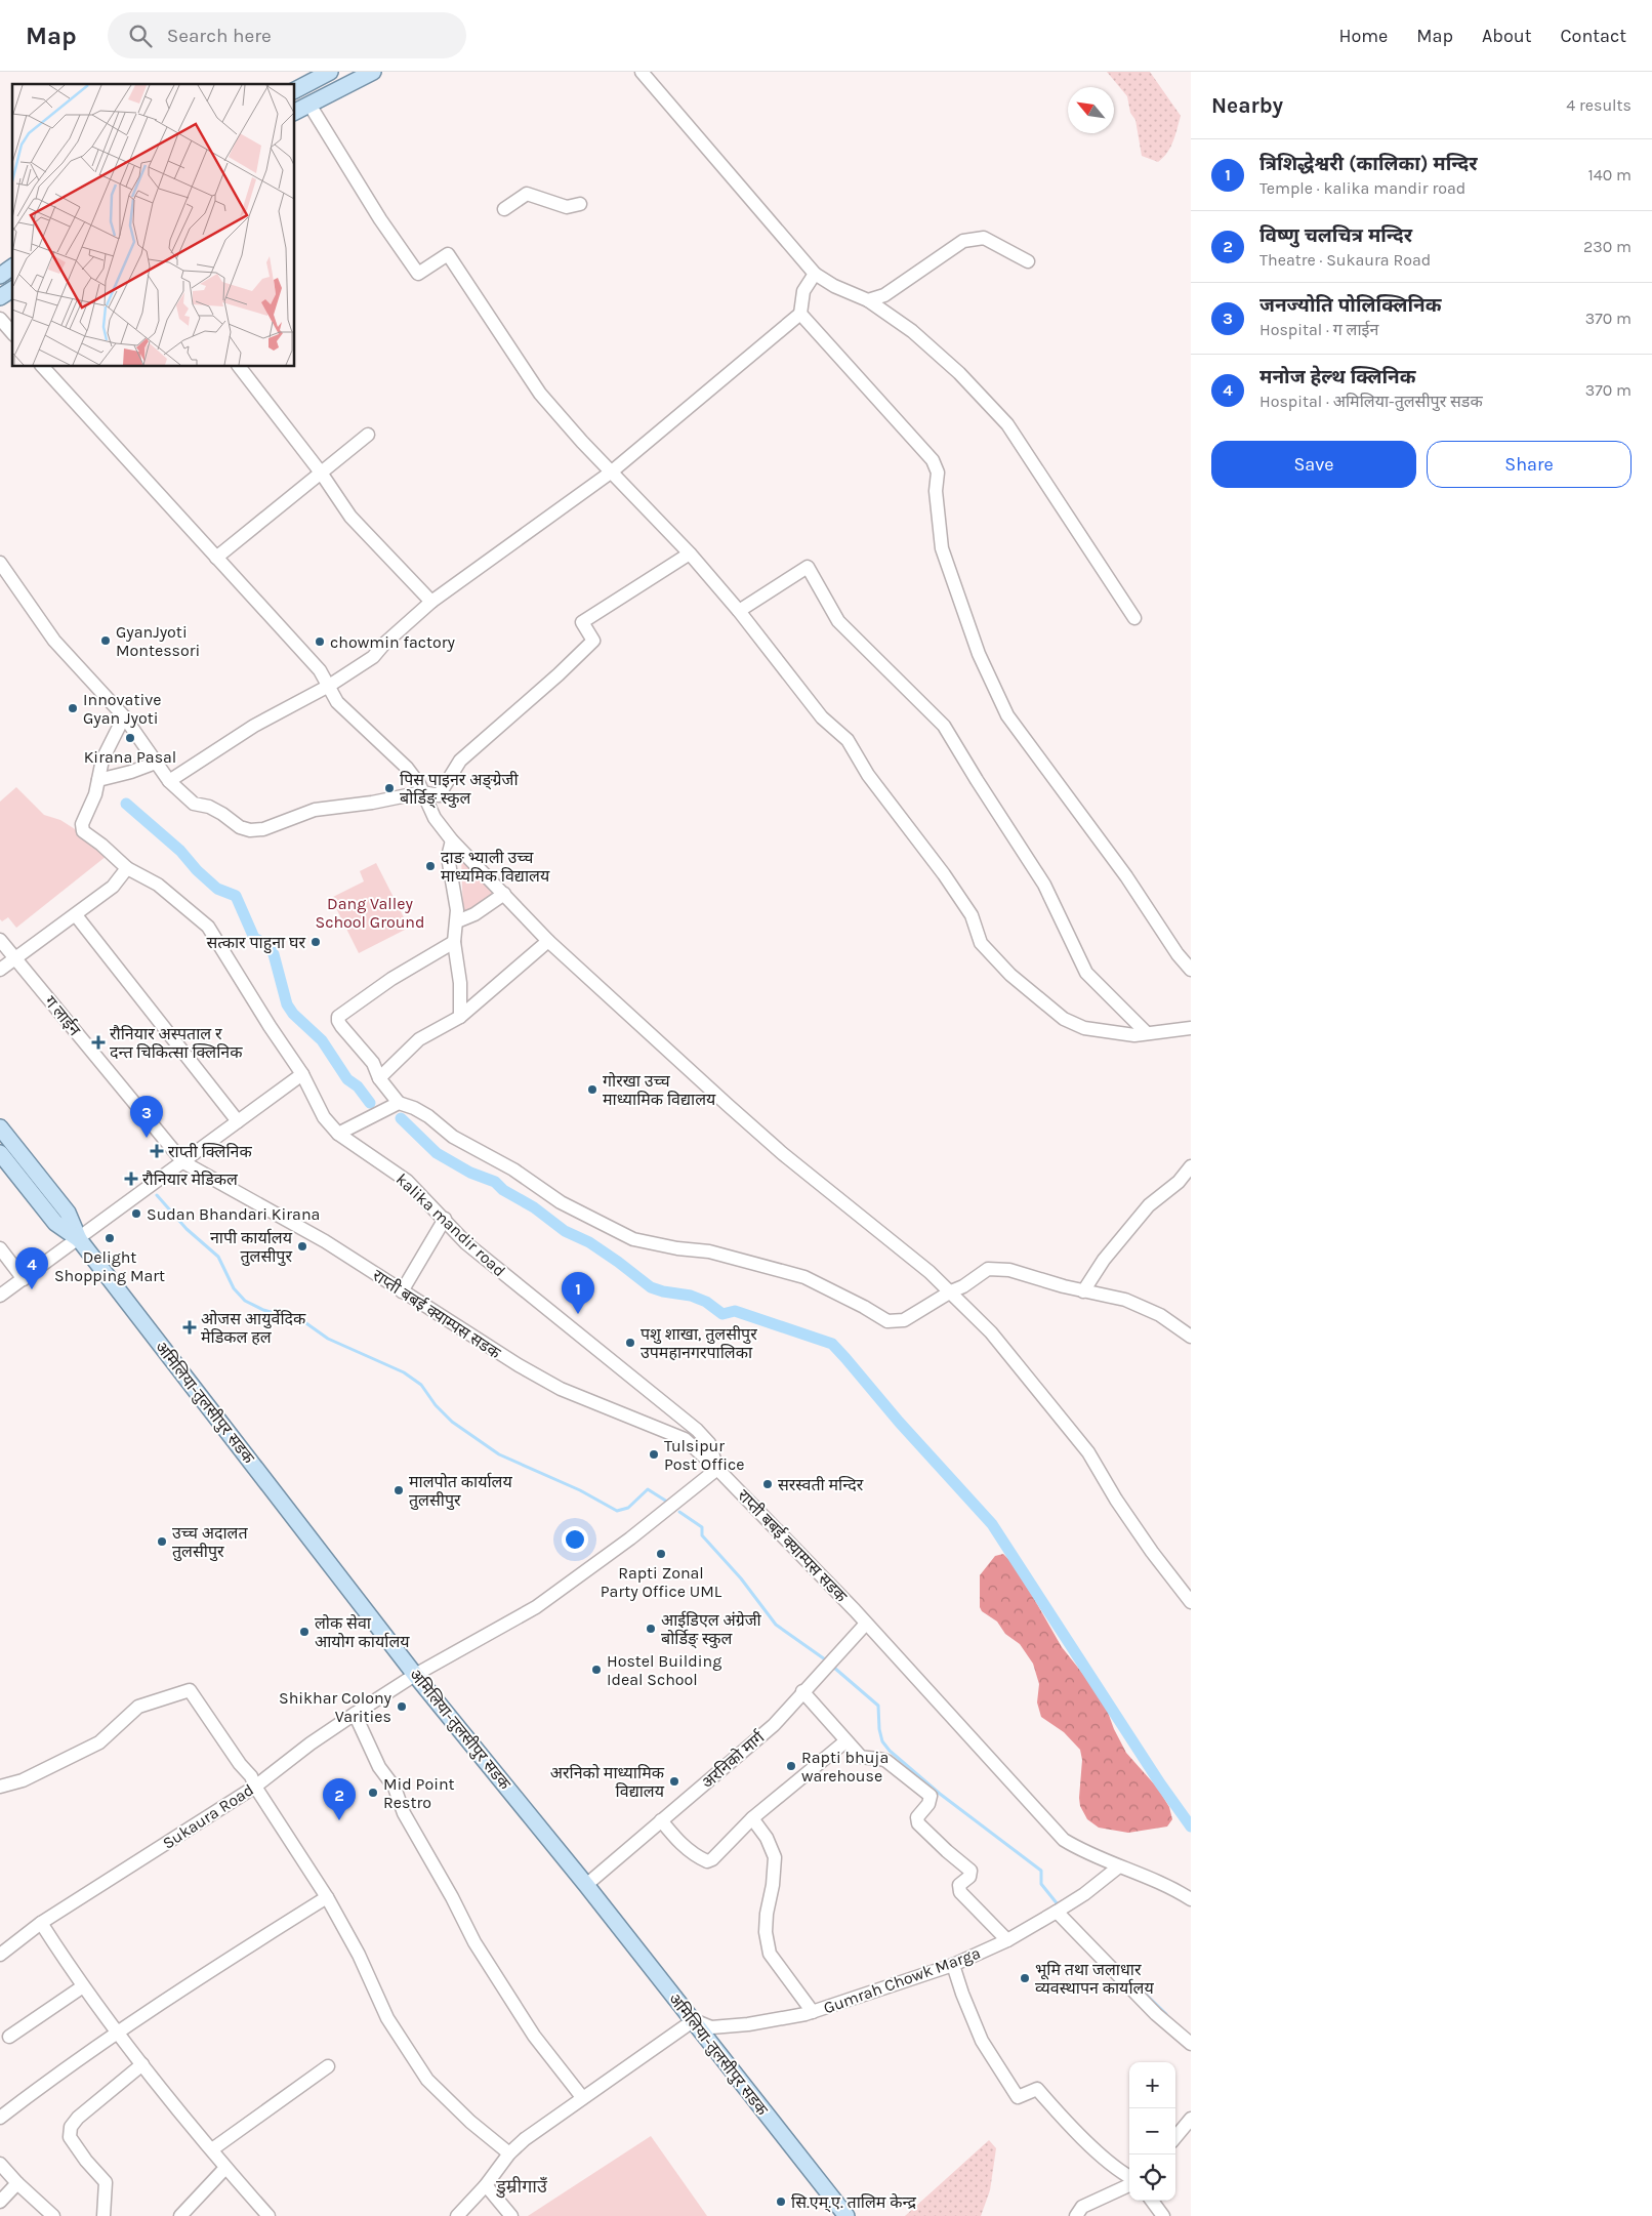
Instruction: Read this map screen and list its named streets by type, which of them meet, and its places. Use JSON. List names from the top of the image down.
{
  "streets": {
    "main road": ["अमिलिया-तुलसीपुर सडक"],
    "street": [
      "ग लाईन",
      "kalika mandir road",
      "राप्ती बबई क्याम्पस सडक",
      "अरनिको मार्ग",
      "Sukaura Road",
      "Gumrah Chowk Marga"
    ]
  },
  "crossings": [
    ["ग लाईन", "राप्ती बबई क्याम्पस सडक"],
    ["kalika mandir road", "राप्ती बबई क्याम्पस सडक"],
    ["kalika mandir road", "Sukaura Road"],
    ["राप्ती बबई क्याम्पस सडक", "अरनिको मार्ग"],
    ["राप्ती बबई क्याम्पस सडक", "Sukaura Road"],
    ["राप्ती बबई क्याम्पस सडक", "Gumrah Chowk Marga"],
    ["अमिलिया-तुलसीपुर सडक", "अरनिको मार्ग"],
    ["अमिलिया-तुलसीपुर सडक", "Sukaura Road"],
    ["अमिलिया-तुलसीपुर सडक", "Gumrah Chowk Marga"]
  ],
  "districts": ["डुम्रीगाउँ"],
  "parks": ["Dang Valley School Ground"],
  "places": {
    "other": [
      "GyanJyoti Montessori",
      "chowmin factory",
      "Innovative Gyan Jyoti",
      "Kirana Pasal",
      "पिस पाइनर अङ्‍ग्रेजी बोर्डिङ् स्कुल",
      "दाङ भ्याली उच्च माध्यमिक विद्यालय",
      "सत्कार पाहुना घर",
      "गोरखा उच्च माध्यामिक विद्यालय",
      "Sudan Bhandari Kirana",
      "Delight Shopping Mart",
      "नापी कार्यालय तुलसीपुर",
      "पशु शाखा, तुलसीपुर उपमहानगरपालिका",
      "Tulsipur Post Office",
      "सरस्वती मन्दिर",
      "मालपोत कार्यालय तुलसीपुर",
      "उच्च अदालत तुलसीपुर",
      "Rapti Zonal Party Office UML",
      "आईडिएल अंग्रेजी बोर्डिङ् स्कुल",
      "लोक सेवा आयोग कार्यालय",
      "Hostel Building Ideal School",
      "Shikhar Colony Varities",
      "Rapti bhuja warehouse",
      "अरनिको माध्यामिक विद्यालय",
      "Mid Point Restro",
      "भूमि तथा जलाधार व्यवस्थापन कार्यालय",
      "सि.एम्.ए. तालिम केन्द्र"
    ],
    "health": [
      "रौनियार अस्पताल र दन्त चिकित्सा क्लिनिक",
      "राप्ती क्लिनिक",
      "रौनियार मेडिकल",
      "ओजस आयुर्वेदिक मेडिकल हल"
    ]
  },
  "north": "top left",
  "page": {
    "header": "Map",
    "search": "Search here",
    "nav": [
      "Home",
      "Map",
      "About",
      "Contact"
    ],
    "heading": ["Nearby", "4 results"],
    "list": [
      {
        "mark": "1",
        "name": "त्रिशिद्धेश्वरी (कालिका) मन्दिर",
        "note": "Temple · kalika mandir road",
        "value": "140 m"
      },
      {
        "mark": "2",
        "name": "विष्णु चलचित्र मन्दिर",
        "note": "Theatre · Sukaura Road",
        "value": "230 m"
      },
      {
        "mark": "3",
        "name": "जनज्योति पोलिक्लिनिक",
        "note": "Hospital · ग लाईन",
        "value": "370 m"
      },
      {
        "mark": "4",
        "name": "मनोज हेल्थ क्लिनिक",
        "note": "Hospital · अमिलिया-तुलसीपुर सडक",
        "value": "370 m"
      }
    ],
    "buttons": ["Save", "Share"],
    "pins": [
      "3",
      "4",
      "1",
      "2"
    ],
    "map_buttons": ["+", "−"]
  }
}
